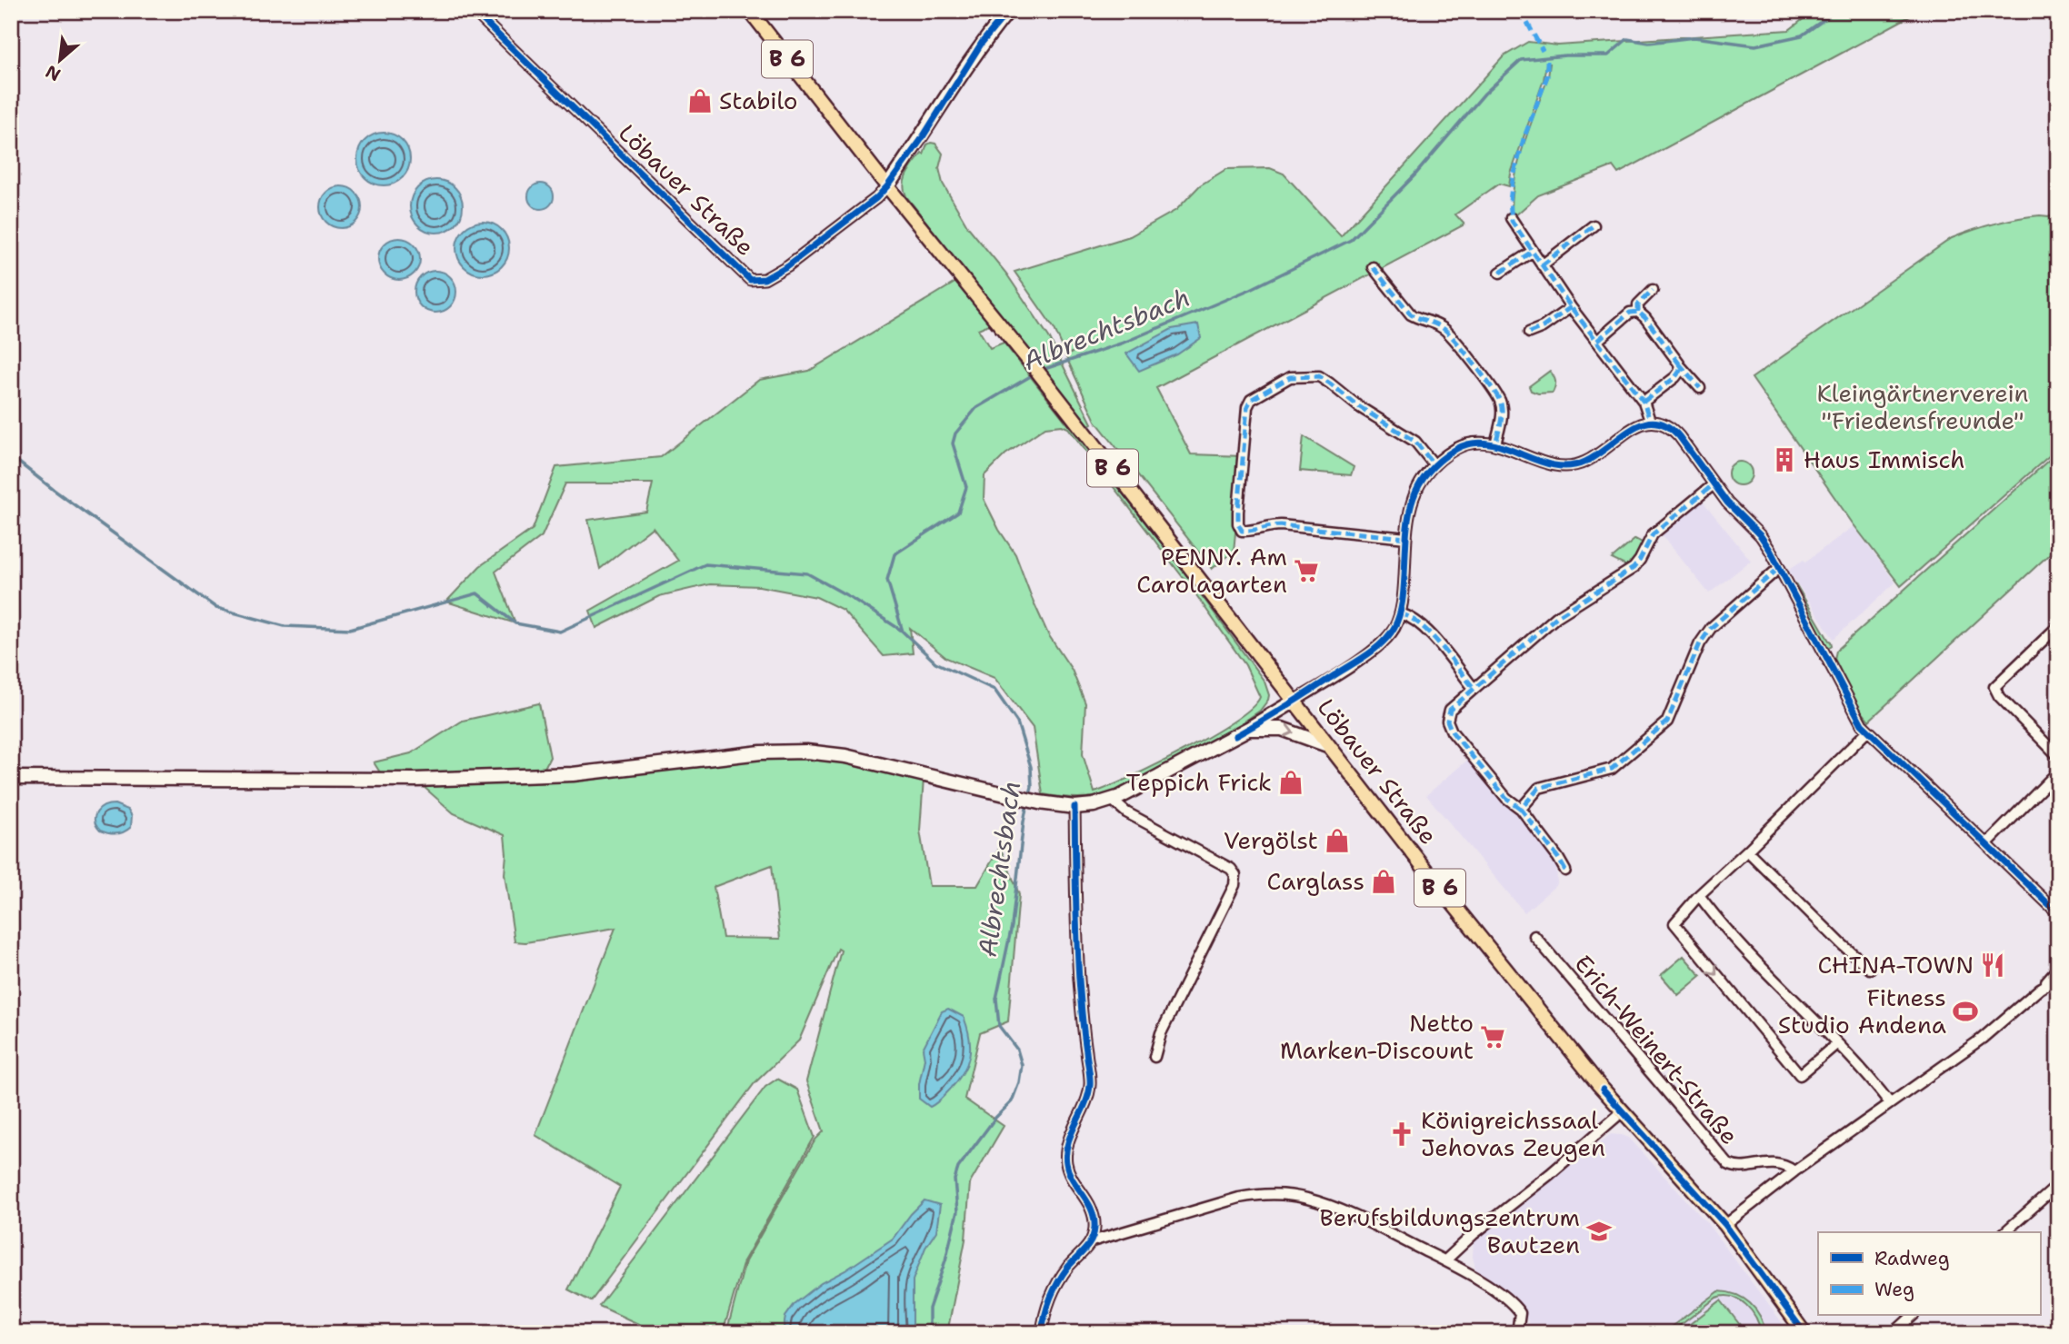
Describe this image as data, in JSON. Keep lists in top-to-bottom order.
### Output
{
  "streets": {
    "main road": ["B 6", "Löbauer Straße"],
    "street": ["Erich-Weinert-Straße"]
  },
  "crossings": [
    ["B 6", "Löbauer Straße"]
  ],
  "water": ["Albrechtsbach"],
  "parks": ["Kleingärtnerverein \"Friedensfreunde\""],
  "places": {
    "shop": [
      "Stabilo",
      "Teppich Frick",
      "Vergölst",
      "Carglass"
    ],
    "building": ["Haus Immisch"],
    "supermarket": ["PENNY. Am Carolagarten", "Netto Marken-Discount"],
    "restaurant": ["CHINA-TOWN"],
    "sports": ["Fitness Studio Andena"],
    "church": ["Königreichssaal Jehovas Zeugen"],
    "school or university": ["Berufsbildungszentrum Bautzen"]
  },
  "legend": ["Radweg", "Weg"],
  "north": "bottom left"
}
